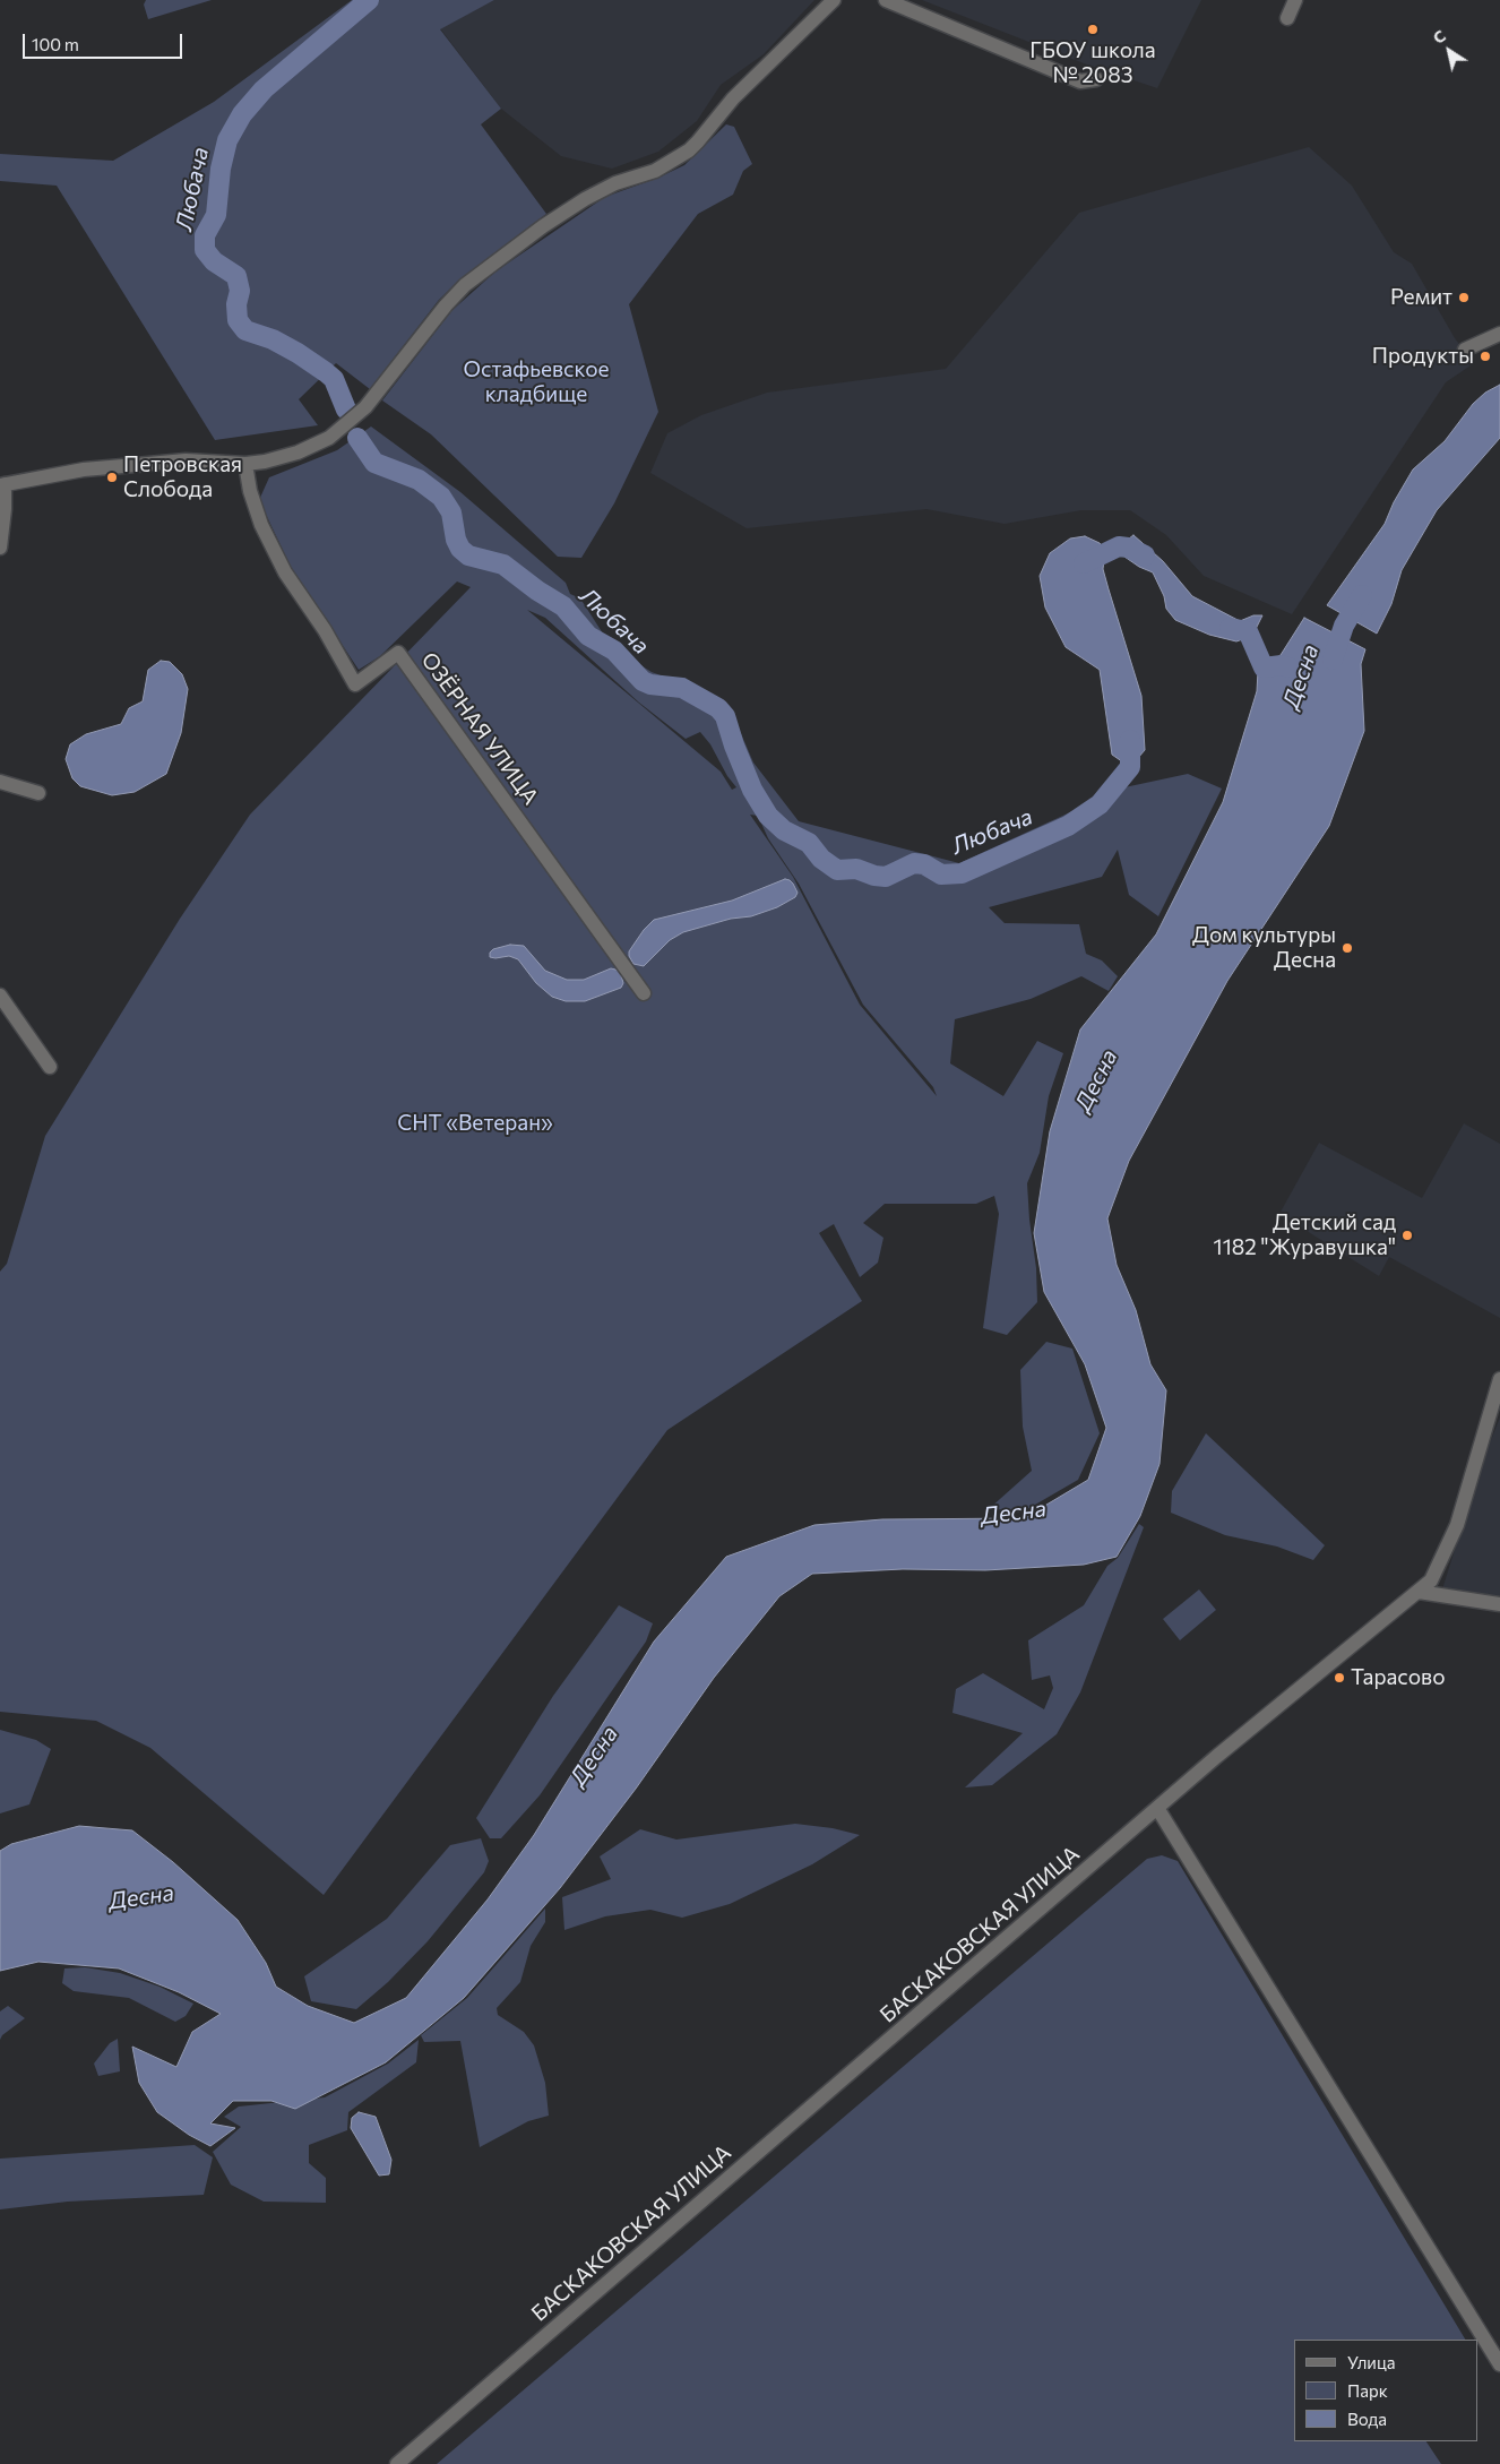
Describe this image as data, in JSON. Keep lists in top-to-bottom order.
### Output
{
  "streets": {
    "street": ["ОЗЁРНАЯ УЛИЦА", "БАСКАКОВСКАЯ УЛИЦА"]
  },
  "water": ["Любача", "Десна"],
  "parks": ["Остафьевское кладбище", "СНТ «Ветеран»"],
  "places": [
    "ГБОУ школа № 2083",
    "Ремит",
    "Продукты",
    "Петровская Слобода",
    "Дом культуры Десна",
    "Детский сад 1182 \"Журавушка\"",
    "Тарасово"
  ],
  "legend": ["Улица", "Парк", "Вода"],
  "scale_bar": "100 m",
  "north": "top left"
}
